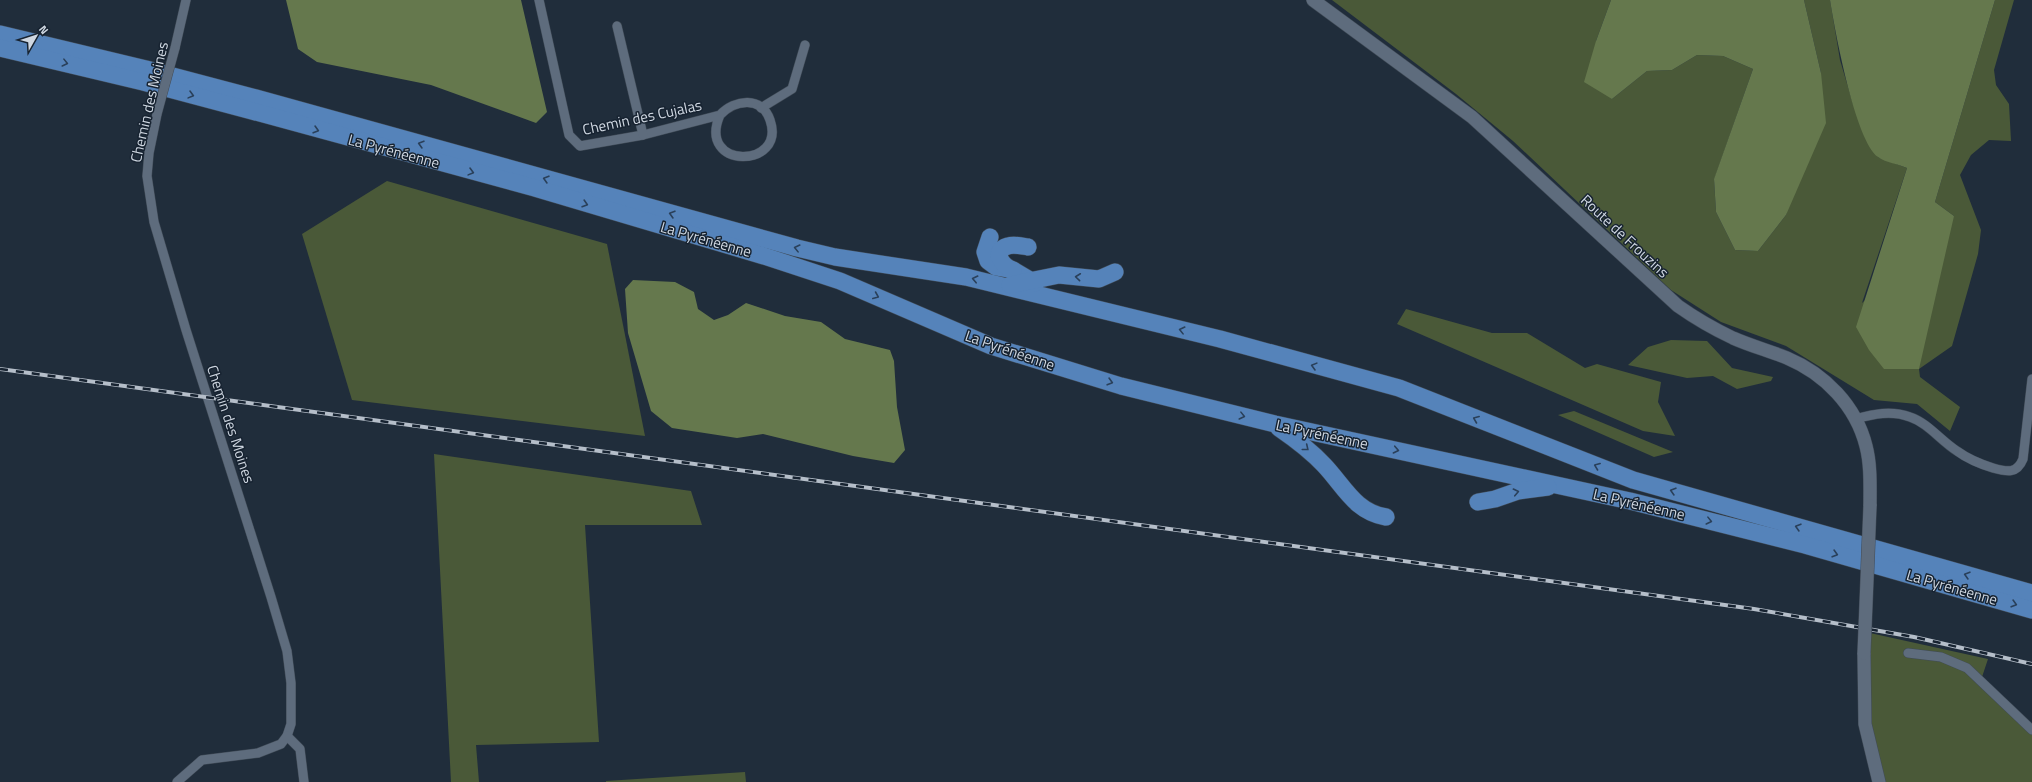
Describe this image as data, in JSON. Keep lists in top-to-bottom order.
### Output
{
  "streets": {
    "highway": ["La Pyrénéenne"],
    "main road": ["Route de Frouzins"],
    "street": ["Chemin des Moines", "Chemin des Cujalas"]
  },
  "north": "top right"
}
